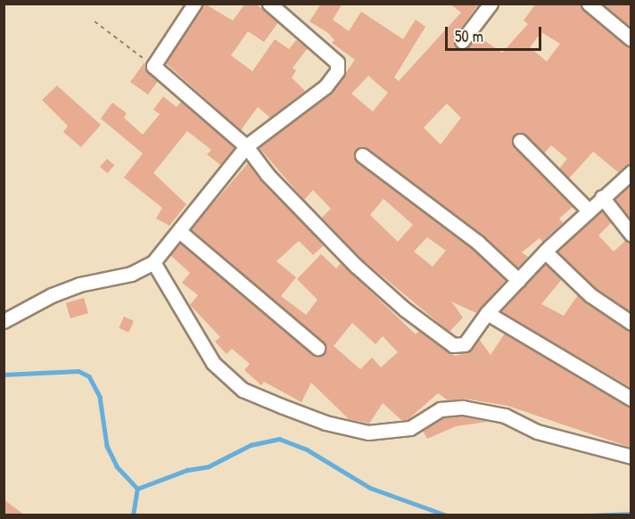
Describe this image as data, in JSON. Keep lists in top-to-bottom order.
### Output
{
  "scale_bar": "50 m"
}
